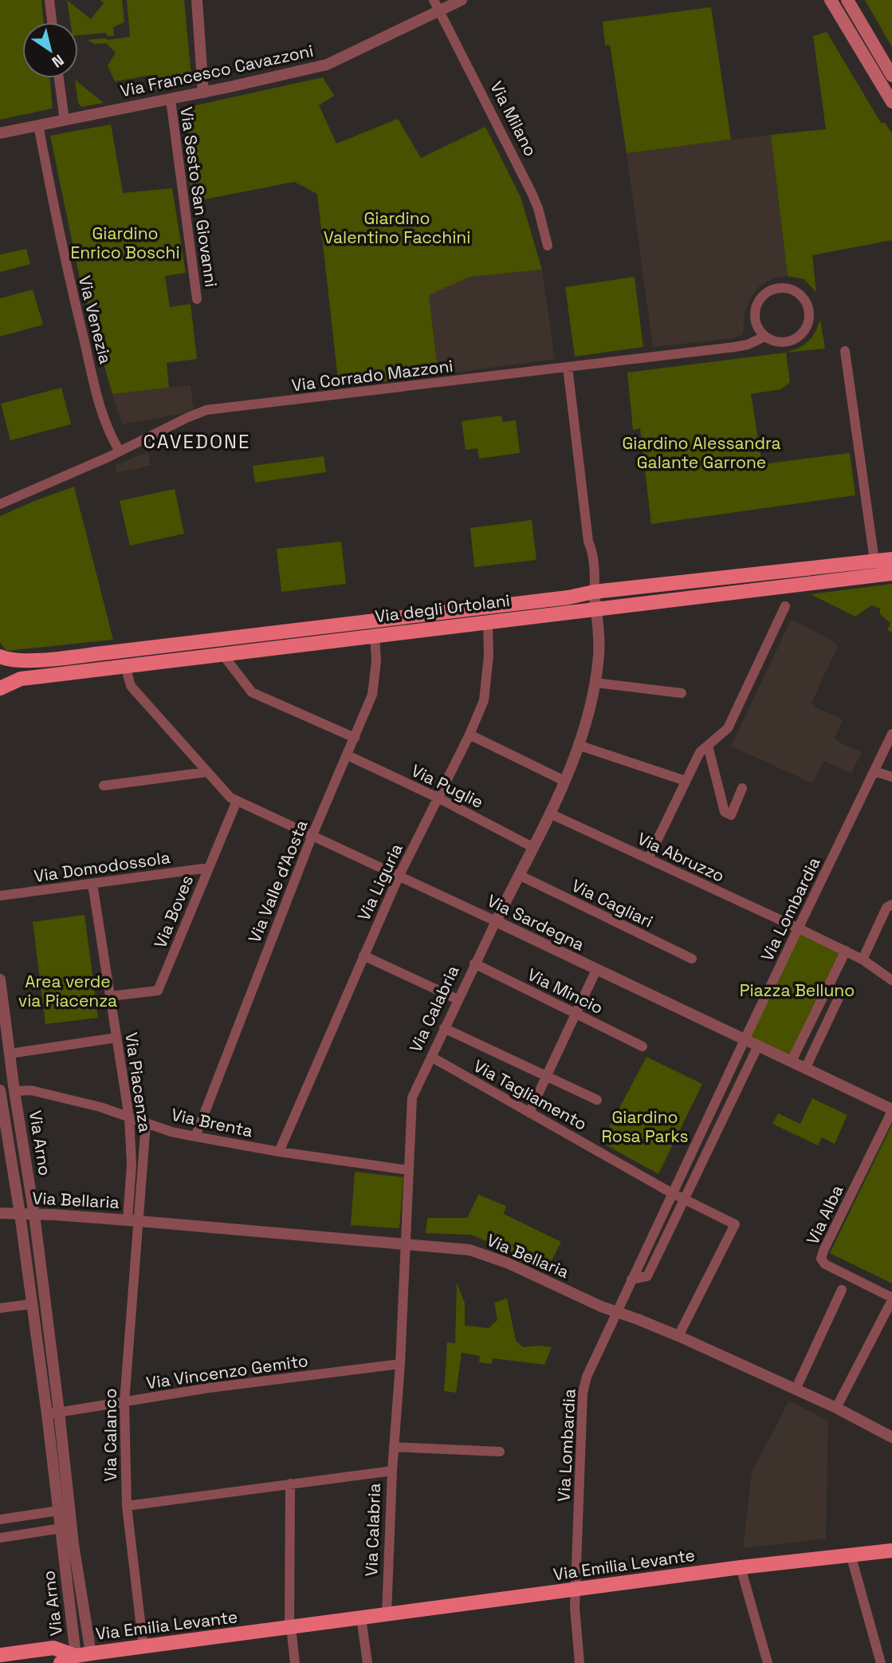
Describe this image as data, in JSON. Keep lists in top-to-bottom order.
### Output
{
  "streets": {
    "main road": ["Via degli Ortolani", "Via Emilia Levante"],
    "street": [
      "Via Francesco Cavazzoni",
      "Via Milano",
      "Via Sesto San Giovanni",
      "Via Venezia",
      "Via Corrado Mazzoni",
      "Via Puglie",
      "Via Abruzzo",
      "Via Domodossola",
      "Via Valle d'Aosta",
      "Via Liguria",
      "Via Cagliari",
      "Via Lombardia",
      "Via Boves",
      "Via Sardegna",
      "Via Mincio",
      "Via Calabria",
      "Via Piacenza",
      "Via Tagliamento",
      "Via Brenta",
      "Via Arno",
      "Via Bellaria",
      "Via Alba",
      "Via Vincenzo Gemito",
      "Via Calanco"
    ]
  },
  "crossings": [
    ["Via Francesco Cavazzoni", "Via Milano"],
    ["Via Francesco Cavazzoni", "Via Sesto San Giovanni"],
    ["Via Francesco Cavazzoni", "Via Venezia"],
    ["Via Venezia", "Via Corrado Mazzoni"],
    ["Via degli Ortolani", "Via Valle d'Aosta"],
    ["Via degli Ortolani", "Via Liguria"],
    ["Via degli Ortolani", "Via Sardegna"],
    ["Via degli Ortolani", "Via Calabria"],
    ["Via Puglie", "Via Valle d'Aosta"],
    ["Via Puglie", "Via Liguria"],
    ["Via Puglie", "Via Calabria"],
    ["Via Abruzzo", "Via Lombardia"],
    ["Via Abruzzo", "Via Calabria"],
    ["Via Domodossola", "Via Boves"],
    ["Via Domodossola", "Via Piacenza"],
    ["Via Valle d'Aosta", "Via Sardegna"],
    ["Via Valle d'Aosta", "Via Brenta"],
    ["Via Liguria", "Via Sardegna"],
    ["Via Liguria", "Via Brenta"],
    ["Via Cagliari", "Via Calabria"],
    ["Via Lombardia", "Via Sardegna"],
    ["Via Lombardia", "Via Tagliamento"],
    ["Via Lombardia", "Via Bellaria"],
    ["Via Lombardia", "Via Emilia Levante"],
    ["Via Boves", "Via Sardegna"],
    ["Via Boves", "Via Piacenza"],
    ["Via Sardegna", "Via Calabria"],
    ["Via Sardegna", "Via Alba"],
    ["Via Mincio", "Via Calabria"],
    ["Via Calabria", "Via Tagliamento"],
    ["Via Calabria", "Via Brenta"],
    ["Via Calabria", "Via Bellaria"],
    ["Via Calabria", "Via Vincenzo Gemito"],
    ["Via Calabria", "Via Emilia Levante"],
    ["Via Piacenza", "Via Brenta"],
    ["Via Piacenza", "Via Bellaria"],
    ["Via Piacenza", "Via Calanco"],
    ["Via Brenta", "Via Arno"],
    ["Via Arno", "Via Bellaria"],
    ["Via Arno", "Via Vincenzo Gemito"],
    ["Via Arno", "Via Emilia Levante"],
    ["Via Bellaria", "Via Calanco"],
    ["Via Vincenzo Gemito", "Via Calanco"],
    ["Via Calanco", "Via Emilia Levante"]
  ],
  "districts": ["CAVEDONE"],
  "parks": [
    "Giardino Valentino Facchini",
    "Giardino Enrico Boschi",
    "Giardino Alessandra Galante Garrone",
    "Area verde via Piacenza",
    "Piazza Belluno",
    "Giardino Rosa Parks"
  ],
  "north": "bottom right"
}
